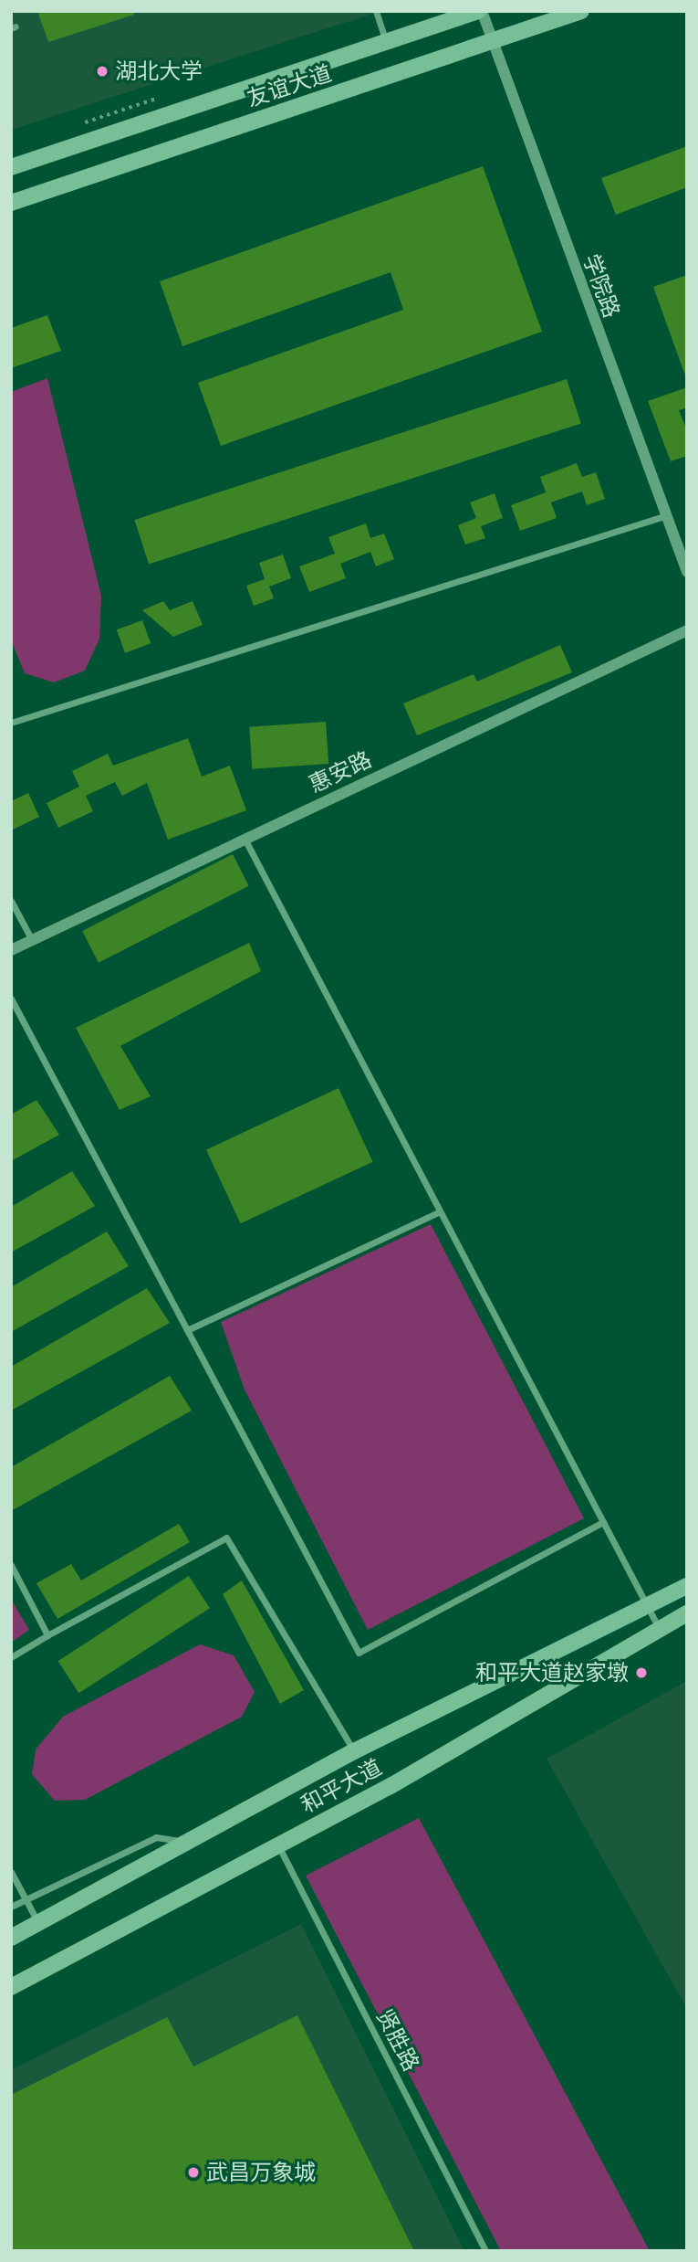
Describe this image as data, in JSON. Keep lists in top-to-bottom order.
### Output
{
  "streets": {
    "main road": ["友谊大道", "和平大道"],
    "street": ["学院路", "惠安路", "贤胜路"]
  },
  "crossings": [
    ["友谊大道", "学院路"],
    ["和平大道", "贤胜路"]
  ],
  "places": ["湖北大学", "和平大道赵家墩", "武昌万象城"]
}
